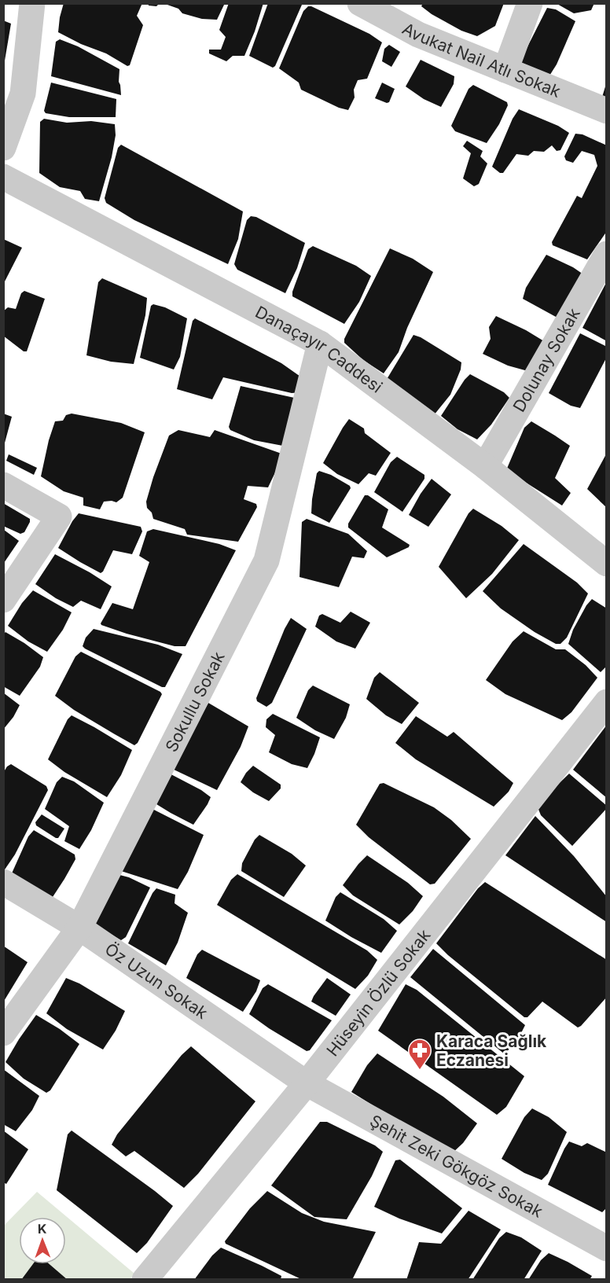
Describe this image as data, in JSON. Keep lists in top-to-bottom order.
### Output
{
  "streets": {
    "street": [
      "Avukat Nail Atlı Sokak",
      "Danaçayır Caddesi",
      "Dolunay Sokak",
      "Sokullu Sokak",
      "Öz Uzun Sokak",
      "Hüseyin Özlü Sokak",
      "Şehit Zeki Gökgöz Sokak"
    ]
  },
  "crossings": [
    ["Danaçayır Caddesi", "Dolunay Sokak"],
    ["Danaçayır Caddesi", "Sokullu Sokak"],
    ["Sokullu Sokak", "Öz Uzun Sokak"],
    ["Öz Uzun Sokak", "Hüseyin Özlü Sokak"],
    ["Öz Uzun Sokak", "Şehit Zeki Gökgöz Sokak"],
    ["Hüseyin Özlü Sokak", "Şehit Zeki Gökgöz Sokak"]
  ],
  "places": {
    "pharmacy": ["Karaca Sağlık Eczanesi"]
  },
  "north": "top"
}
